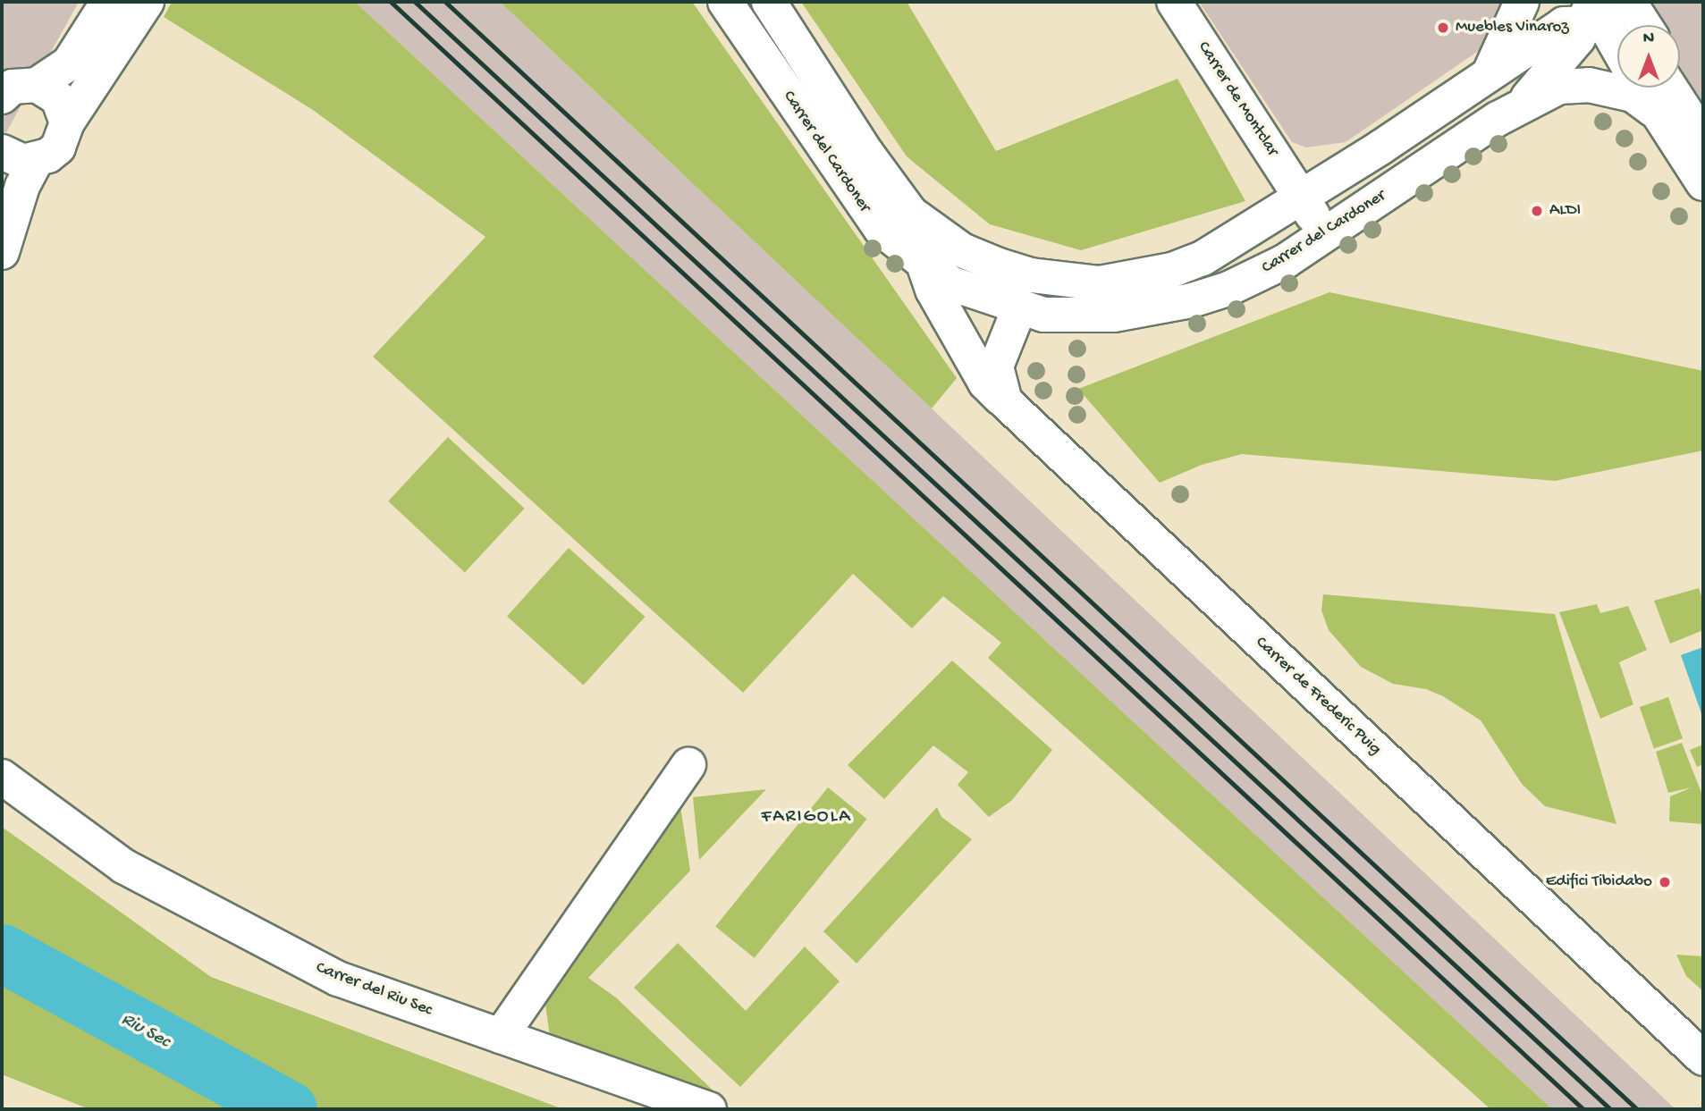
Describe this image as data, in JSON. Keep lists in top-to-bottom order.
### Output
{
  "streets": {
    "street": [
      "Carrer de Montclar",
      "Carrer del Cardoner",
      "Carrer de Frederic Puig",
      "Carrer del Riu Sec"
    ]
  },
  "crossings": [
    ["Carrer de Montclar", "Carrer del Cardoner"],
    ["Carrer del Cardoner", "Carrer de Frederic Puig"]
  ],
  "districts": ["FARIGOLA"],
  "water": ["Riu Sec"],
  "places": ["Muebles Vinaroz", "ALDI", "Edifici Tibidabo"],
  "north": "top"
}
